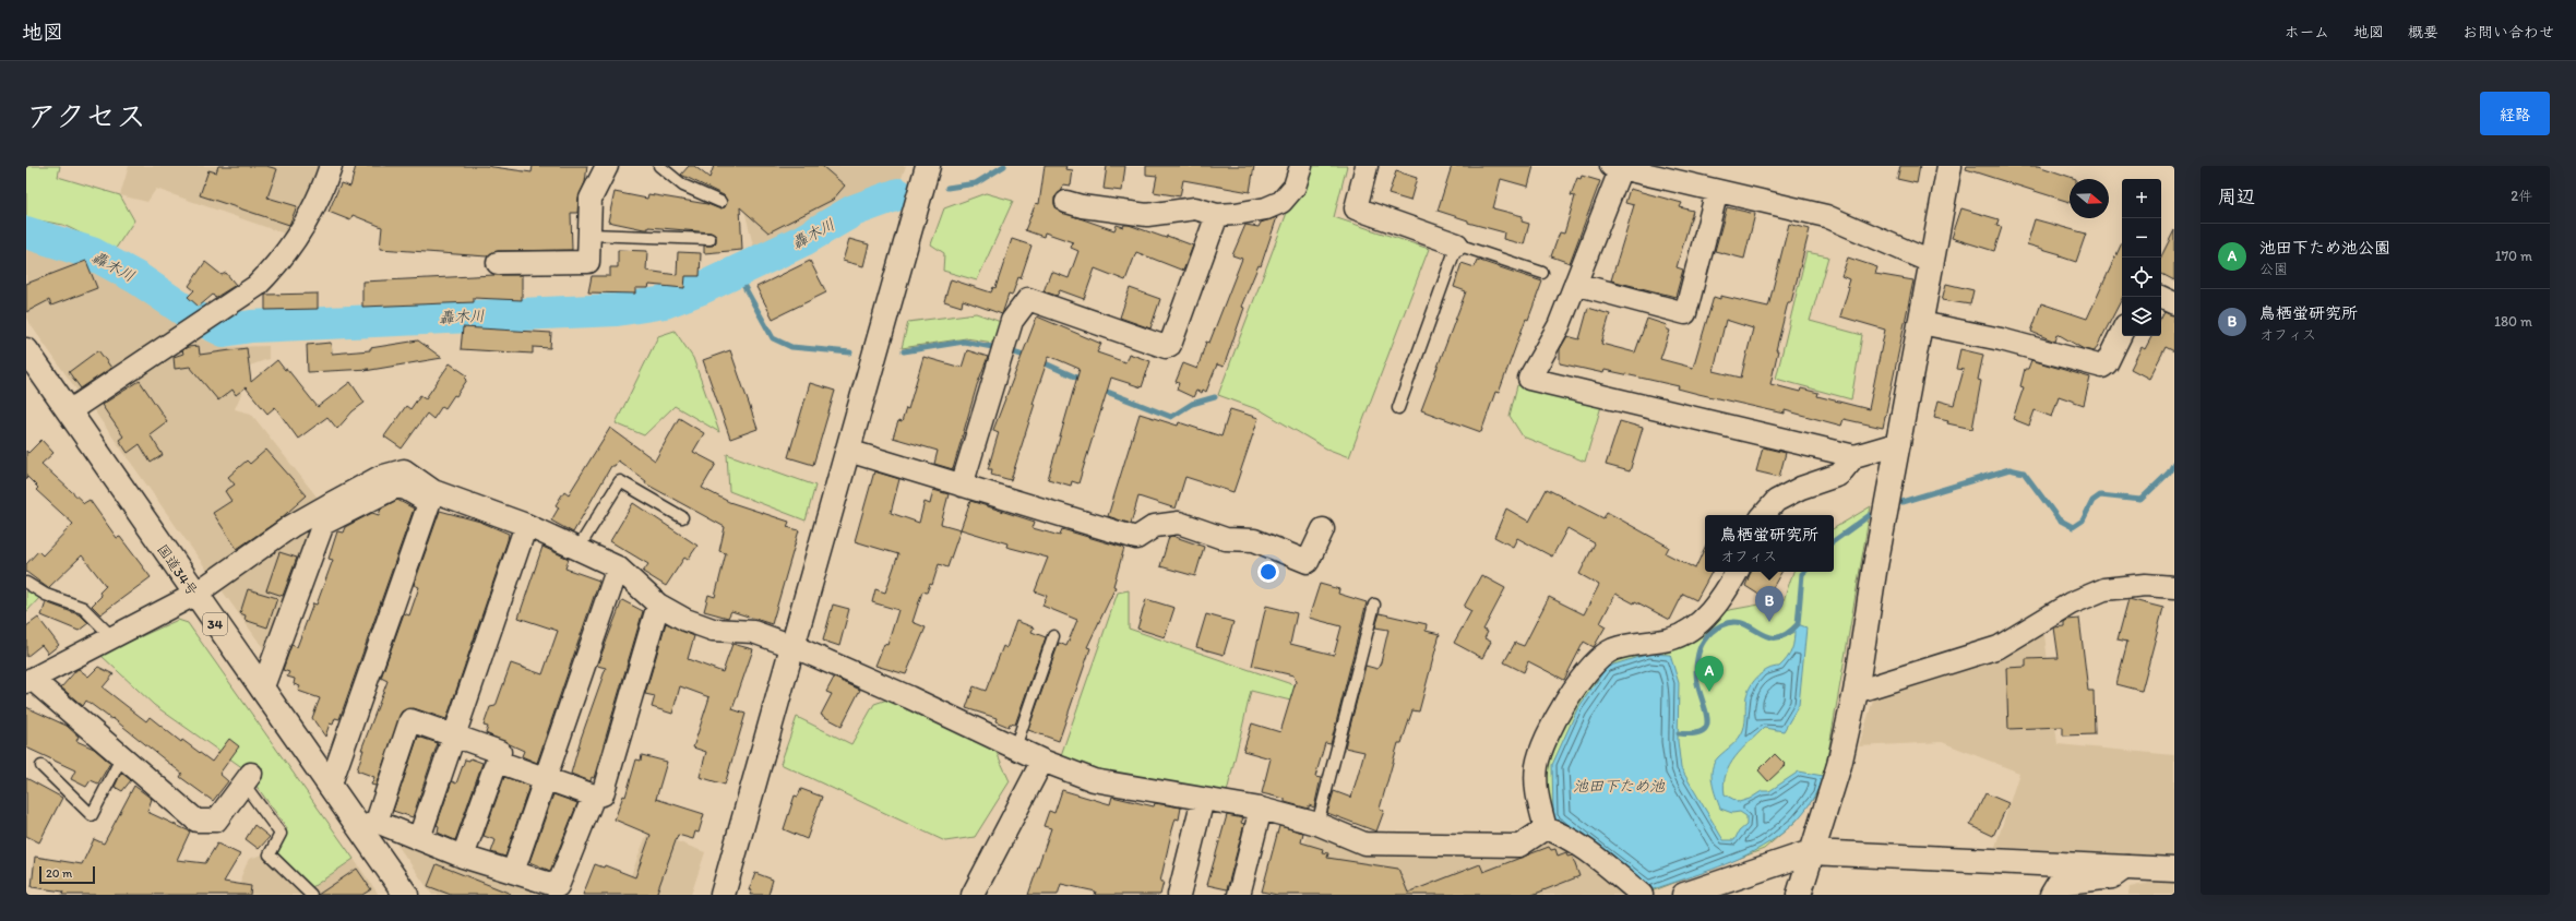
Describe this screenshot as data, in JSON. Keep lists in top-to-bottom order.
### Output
{
  "streets": {
    "main road": ["国道34号", "34"]
  },
  "water": ["轟木川", "池田下ため池"],
  "scale_bar": "20 m",
  "north": "right",
  "page": {
    "header": "地図",
    "nav": [
      "ホーム",
      "地図",
      "概要",
      "お問い合わせ"
    ],
    "title": "アクセス",
    "buttons": "経路",
    "heading": ["周辺", "2件"],
    "map_buttons": ["+", "−"],
    "list": [
      {
        "mark": "A",
        "name": "池田下ため池公園",
        "note": "公園",
        "value": "170 m"
      },
      {
        "mark": "B",
        "name": "鳥栖蛍研究所",
        "note": "オフィス",
        "value": "180 m"
      }
    ],
    "popup": ["鳥栖蛍研究所", "オフィス"],
    "pins": ["B", "A"],
    "scale": "20 m"
  }
}
